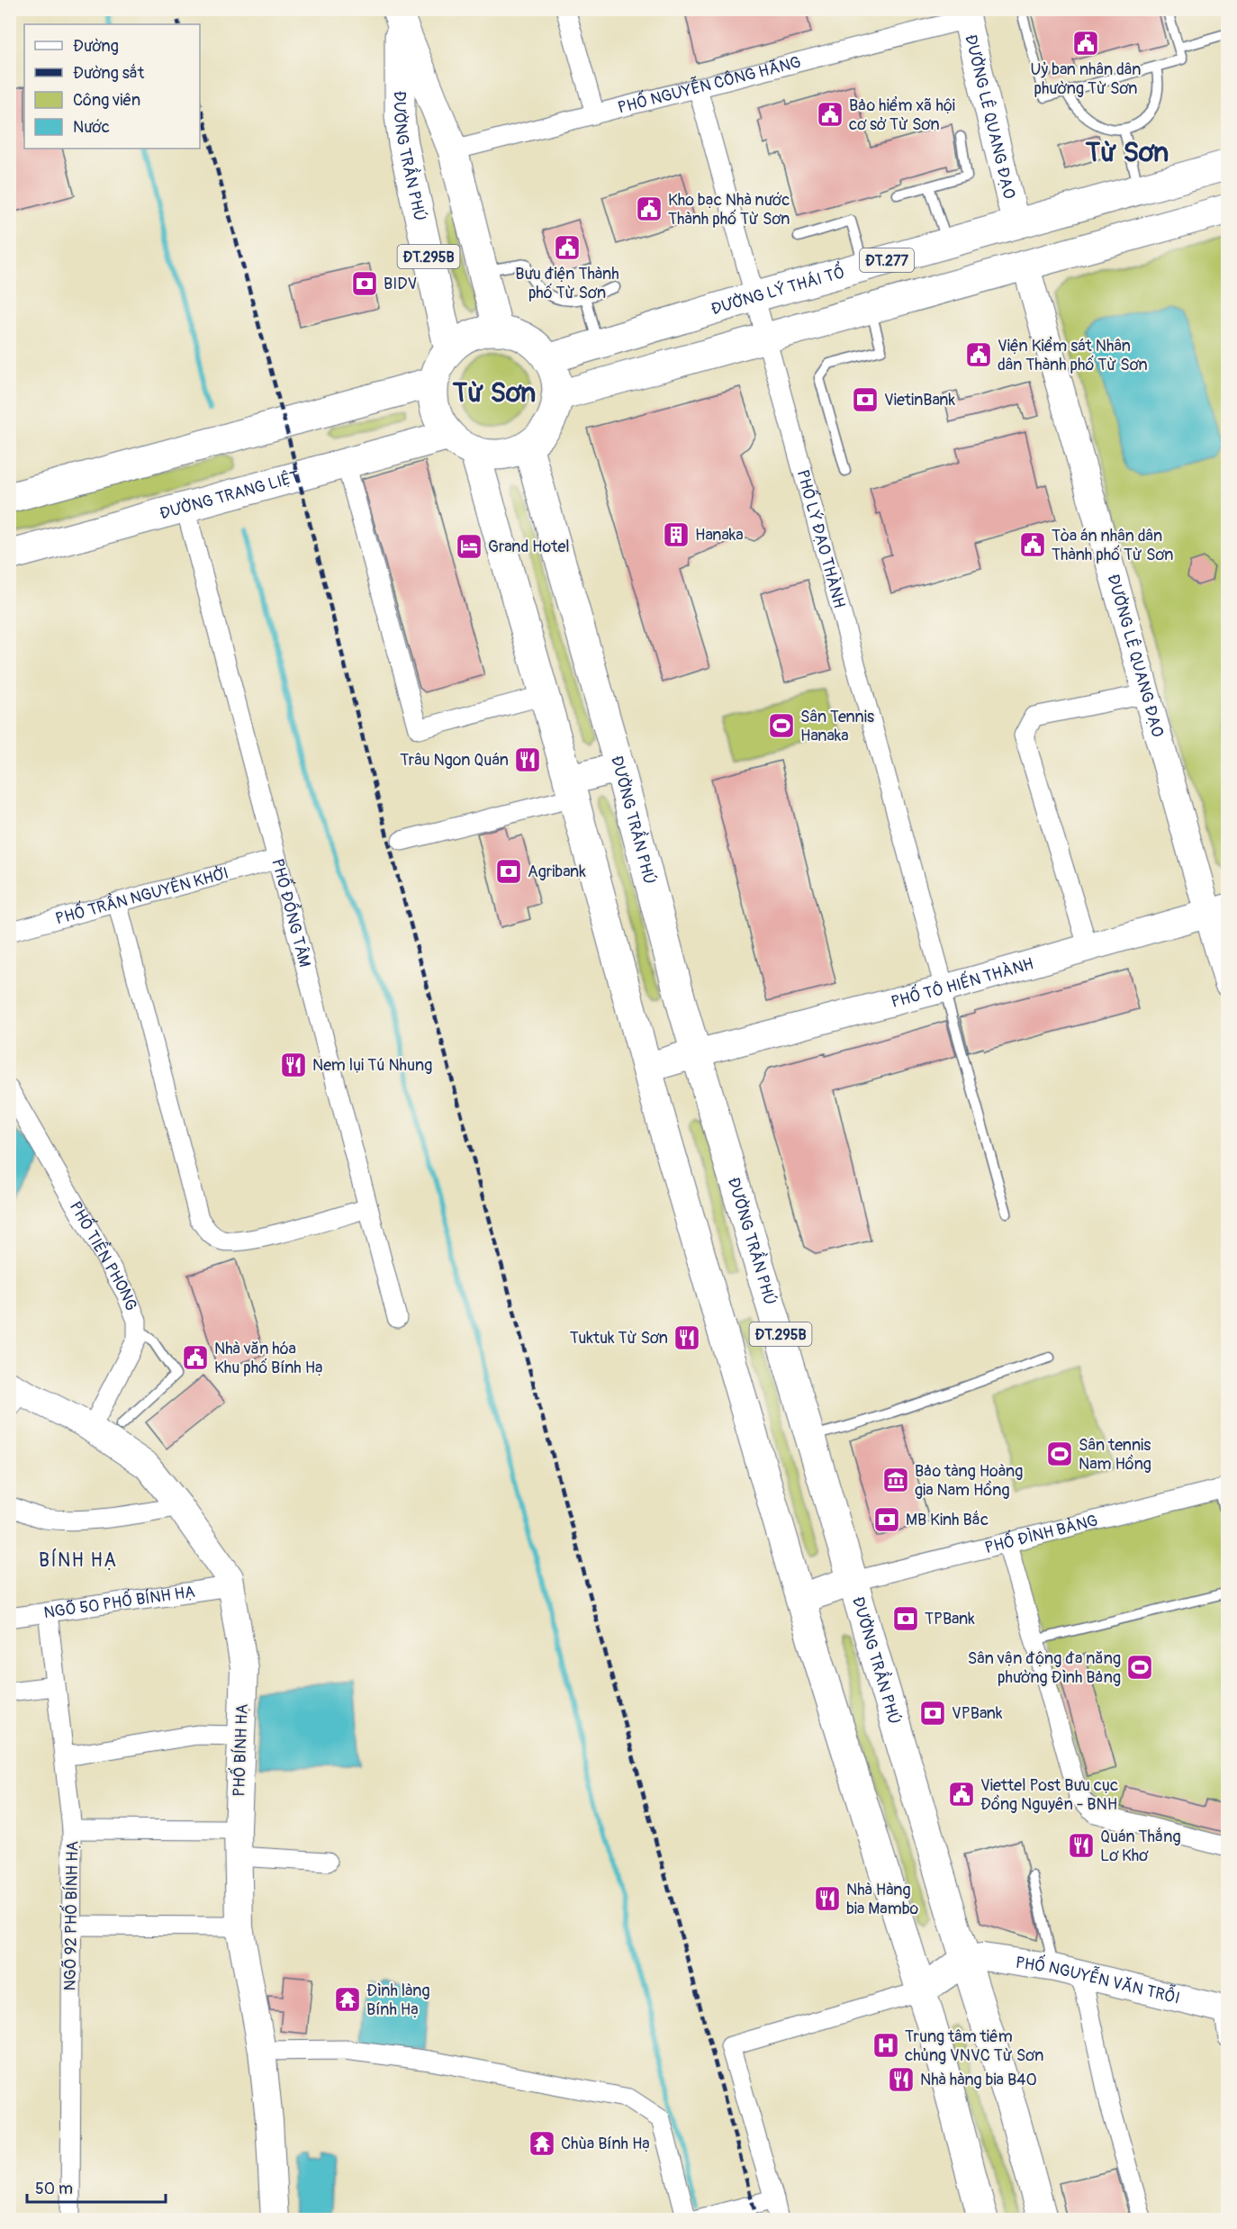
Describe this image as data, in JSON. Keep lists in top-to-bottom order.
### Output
{
  "streets": {
    "main road": [
      "ĐƯỜNG TRẦN PHÚ",
      "ĐT.295B",
      "ĐT.277",
      "ĐƯỜNG LÝ THÁI TỔ",
      "ĐƯỜNG TRANG LIỆT"
    ],
    "street": [
      "PHỐ NGUYỄN CÔNG HÃNG",
      "ĐƯỜNG LÊ QUANG ĐẠO",
      "PHỐ LÝ ĐẠO THÀNH",
      "PHỐ TRẦN NGUYÊN KHỞI",
      "PHỐ ĐỒNG TÂM",
      "PHỐ TÔ HIẾN THÀNH",
      "PHỐ TIỀN PHONG",
      "PHỐ ĐÌNH BẢNG",
      "NGÕ 50 PHỐ BÍNH HẠ",
      "PHỐ BÍNH HẠ",
      "NGÕ 92 PHỐ BÍNH HẠ",
      "PHỐ NGUYỄN VĂN TRỖI"
    ]
  },
  "crossings": [
    ["PHỐ NGUYỄN CÔNG HÃNG", "ĐƯỜNG LÊ QUANG ĐẠO"],
    ["PHỐ NGUYỄN CÔNG HÃNG", "ĐƯỜNG TRẦN PHÚ"],
    ["PHỐ NGUYỄN CÔNG HÃNG", "PHỐ LÝ ĐẠO THÀNH"],
    ["ĐƯỜNG LÊ QUANG ĐẠO", "ĐƯỜNG LÝ THÁI TỔ"],
    ["ĐƯỜNG LÊ QUANG ĐẠO", "PHỐ TÔ HIẾN THÀNH"],
    ["ĐƯỜNG TRẦN PHÚ", "ĐT.295B"],
    ["ĐƯỜNG TRẦN PHÚ", "ĐƯỜNG LÝ THÁI TỔ"],
    ["ĐƯỜNG TRẦN PHÚ", "ĐƯỜNG TRANG LIỆT"],
    ["ĐƯỜNG TRẦN PHÚ", "PHỐ TÔ HIẾN THÀNH"],
    ["ĐƯỜNG TRẦN PHÚ", "PHỐ ĐÌNH BẢNG"],
    ["ĐƯỜNG TRẦN PHÚ", "PHỐ NGUYỄN VĂN TRỖI"],
    ["ĐT.295B", "ĐƯỜNG LÝ THÁI TỔ"],
    ["ĐT.295B", "ĐƯỜNG TRANG LIỆT"],
    ["ĐƯỜNG LÝ THÁI TỔ", "ĐƯỜNG TRANG LIỆT"],
    ["ĐƯỜNG LÝ THÁI TỔ", "PHỐ LÝ ĐẠO THÀNH"],
    ["ĐƯỜNG TRANG LIỆT", "PHỐ ĐỒNG TÂM"],
    ["PHỐ LÝ ĐẠO THÀNH", "PHỐ TÔ HIẾN THÀNH"],
    ["PHỐ TRẦN NGUYÊN KHỞI", "PHỐ ĐỒNG TÂM"],
    ["PHỐ TIỀN PHONG", "PHỐ BÍNH HẠ"],
    ["NGÕ 50 PHỐ BÍNH HẠ", "PHỐ BÍNH HẠ"],
    ["NGÕ 50 PHỐ BÍNH HẠ", "NGÕ 92 PHỐ BÍNH HẠ"]
  ],
  "districts": ["Từ Sơn", "Từ Sơn", "BÍNH HẠ"],
  "places": {
    "public building": [
      "Uỷ ban nhân dân phường Từ Sơn",
      "Bảo hiểm xã hội cơ sở Từ Sơn",
      "Kho bạc Nhà nước Thành phố Từ Sơn",
      "Bưu điện Thành phố Từ Sơn",
      "Viện Kiểm sát Nhân dân Thành phố Từ Sơn",
      "Tòa án nhân dân Thành phố Từ Sơn",
      "Nhà văn hóa Khu phố Bính Hạ",
      "Viettel Post Bưu cục Đồng Nguyên - BNH"
    ],
    "bank": [
      "BIDV",
      "VietinBank",
      "Agribank",
      "MB Kinh Bắc",
      "TPBank",
      "VPBank"
    ],
    "building": ["Hanaka"],
    "hotel": ["Grand Hotel"],
    "sports": ["Sân Tennis Hanaka", "Sân tennis Nam Hồng", "Sân vận động đa năng phường Đình Bảng"],
    "restaurant": [
      "Trâu Ngon Quán",
      "Nem lụi Tú Nhung",
      "Tuktuk Từ Sơn",
      "Quán Thắng Lơ Khơ",
      "Nhà Hàng bia Mambo",
      "Nhà hàng bia B40"
    ],
    "museum": ["Bảo tàng Hoàng gia Nam Hồng"],
    "temple": ["Đình làng Bính Hạ", "Chùa Bính Hạ"],
    "hospital": ["Trung tâm tiêm chủng VNVC Từ Sơn"]
  },
  "legend": [
    "Đường",
    "Đường sắt",
    "Công viên",
    "Nước"
  ],
  "scale_bar": "50 m"
}
